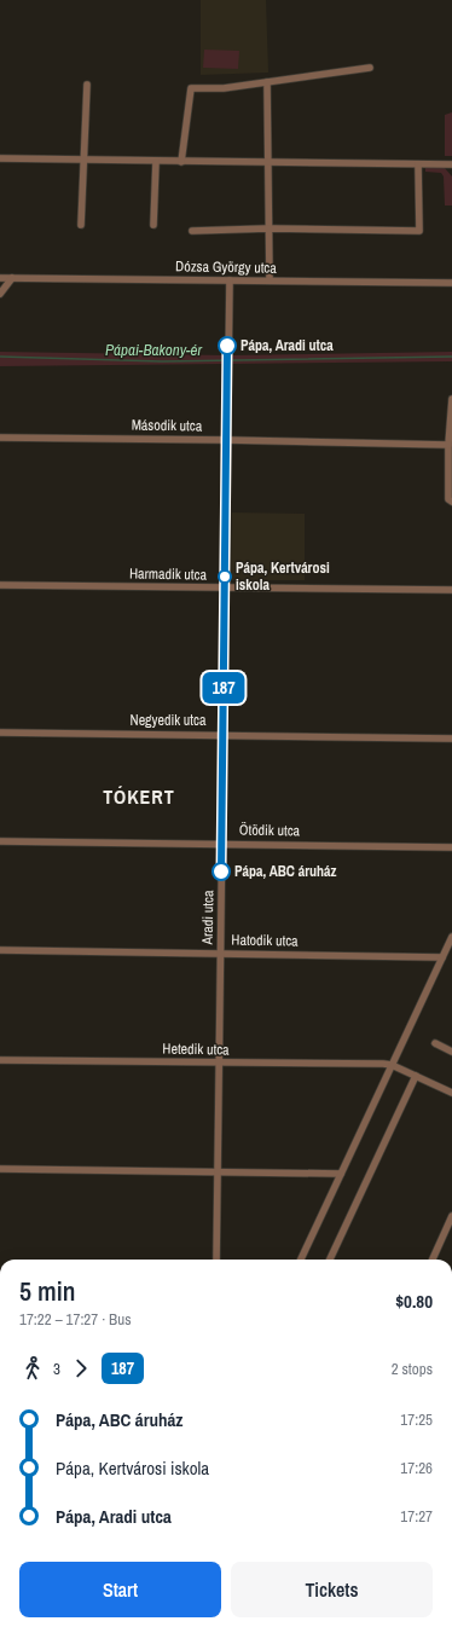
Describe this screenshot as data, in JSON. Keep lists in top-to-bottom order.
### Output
{
  "streets": {
    "street": [
      "Dózsa György utca",
      "Második utca",
      "Harmadik utca",
      "Negyedik utca",
      "Ötödik utca",
      "Aradi utca",
      "Hatodik utca",
      "Hetedik utca"
    ]
  },
  "crossings": [
    ["Dózsa György utca", "Aradi utca"],
    ["Második utca", "Aradi utca"],
    ["Harmadik utca", "Aradi utca"],
    ["Negyedik utca", "Aradi utca"],
    ["Ötödik utca", "Aradi utca"],
    ["Aradi utca", "Hatodik utca"],
    ["Aradi utca", "Hetedik utca"]
  ],
  "districts": ["TÓKERT"],
  "water": ["Pápai-Bakony-ér"],
  "places": ["Pápa, Aradi utca", "Pápa, Kertvárosi iskola", "Pápa, ABC áruház"],
  "lines": ["bus line 187"],
  "page": {
    "on_map": "187",
    "heading": ["5 min", "17:22 – 17:27 · Bus", "$0.80"],
    "legs": ["3", "187", "2 stops"],
    "list": [
      {
        "name": "Pápa, ABC áruház",
        "value": "17:25"
      },
      {
        "name": "Pápa, Kertvárosi iskola",
        "value": "17:26"
      },
      {
        "name": "Pápa, Aradi utca",
        "value": "17:27"
      }
    ],
    "buttons": ["Start", "Tickets"]
  }
}
